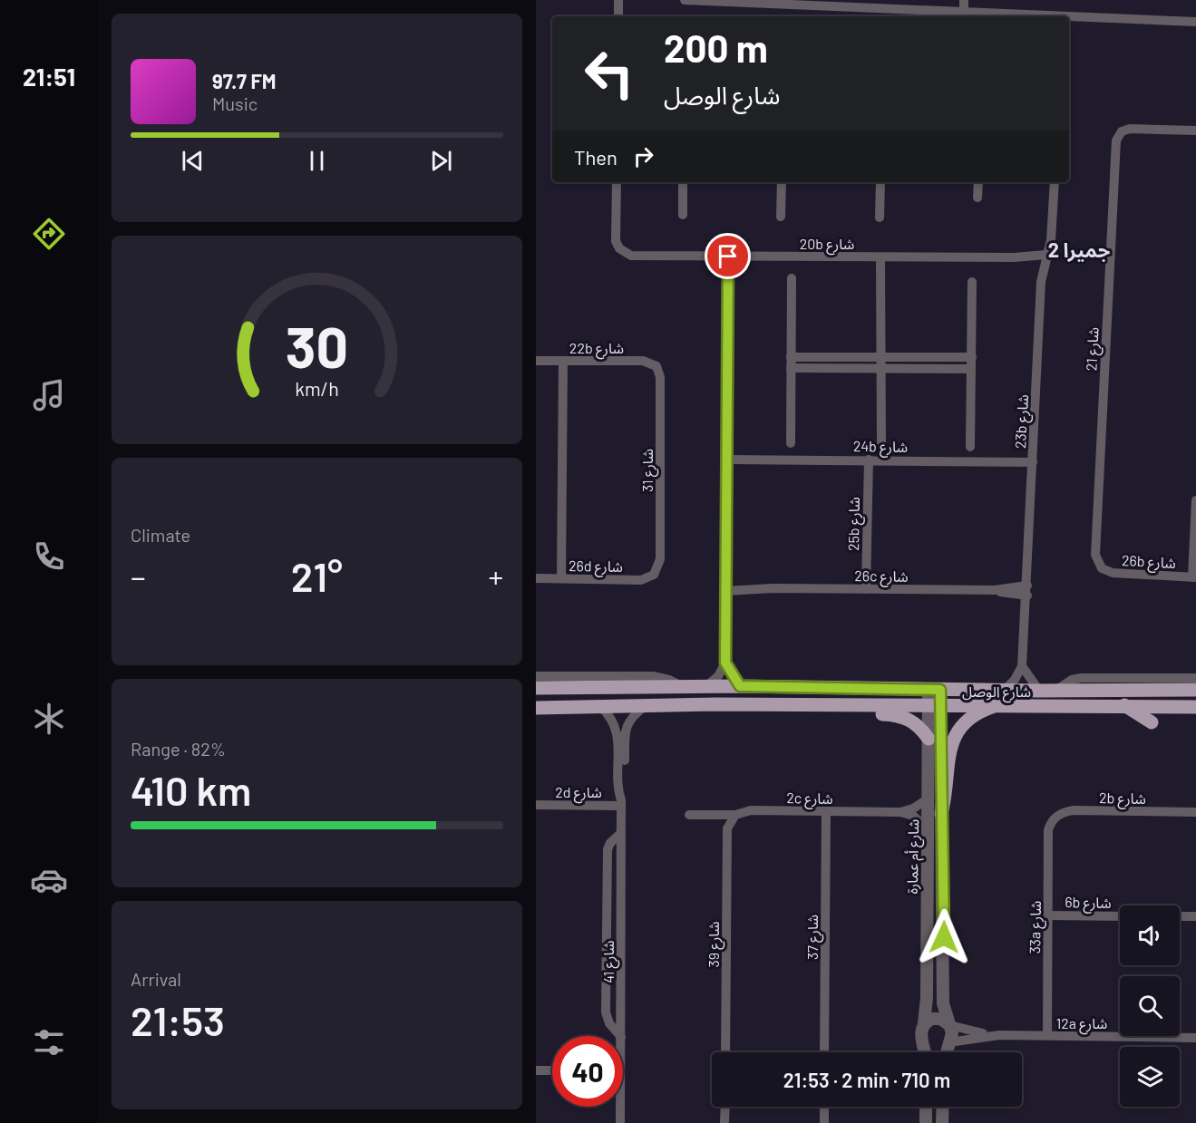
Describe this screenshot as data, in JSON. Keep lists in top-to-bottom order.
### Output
{
  "streets": {
    "main road": ["شارع الوصل"],
    "street": [
      "20b شارع",
      "22b شارع",
      "شارع 21",
      "23b شارع",
      "24b شارع",
      "شارع 31",
      "25b شارع",
      "26b شارع",
      "26d شارع",
      "26c شارع",
      "2d شارع",
      "2c شارع",
      "2b شارع",
      "شارع أم عمارة",
      "6b شارع",
      "33a شارع",
      "شارع 37",
      "شارع 39",
      "شارع 41",
      "12a شارع"
    ]
  },
  "crossings": [
    ["20b شارع", "23b شارع"],
    ["22b شارع", "شارع 31"],
    ["شارع 21", "26b شارع"],
    ["23b شارع", "24b شارع"],
    ["23b شارع", "26c شارع"],
    ["24b شارع", "25b شارع"],
    ["شارع 31", "26d شارع"],
    ["25b شارع", "26c شارع"],
    ["شارع الوصل", "شارع أم عمارة"],
    ["شارع الوصل", "شارع 41"],
    ["2d شارع", "شارع 41"],
    ["2c شارع", "شارع أم عمارة"],
    ["2c شارع", "شارع 37"],
    ["2c شارع", "شارع 39"],
    ["2b شارع", "33a شارع"],
    ["شارع أم عمارة", "12a شارع"],
    ["6b شارع", "33a شارع"],
    ["33a شارع", "12a شارع"]
  ],
  "districts": ["جميرا 2"],
  "page": {
    "tabs": "21:51",
    "turn": ["200 m", "شارع الوصل"],
    "song": ["97.7 FM", "Music"],
    "then": "Then",
    "tile": [
      "Climate",
      ["Range · 82%", "410 km"],
      ["Arrival", "21:53"]
    ],
    "heat": ["−", "21°", "+"],
    "limit": "40",
    "trip": "21:53 · 2 min · 710 m",
    "gauge": ["30", "km/h"]
  }
}
